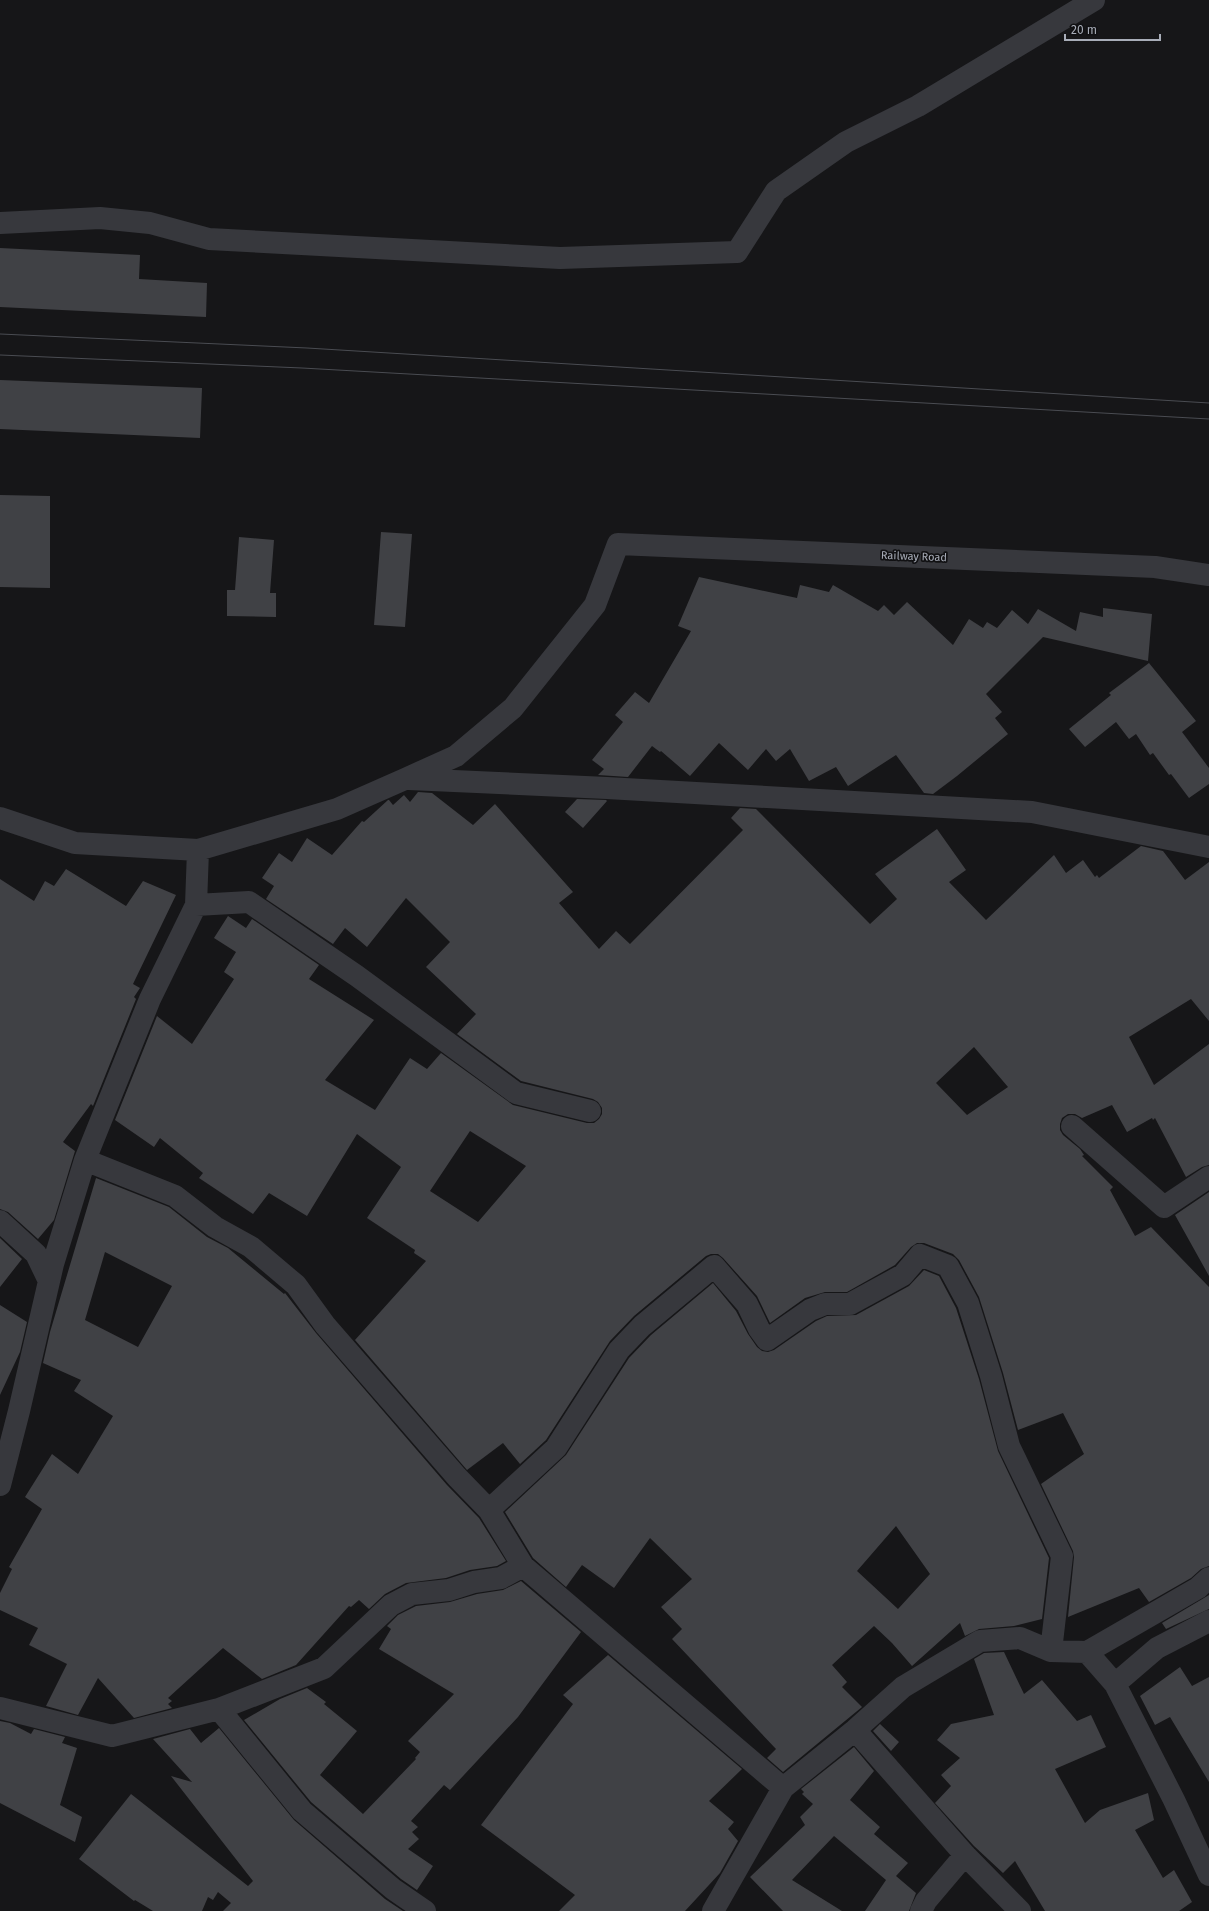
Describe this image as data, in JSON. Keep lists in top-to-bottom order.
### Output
{
  "streets": {
    "street": ["Railway Road"]
  },
  "scale_bar": "20 m"
}
